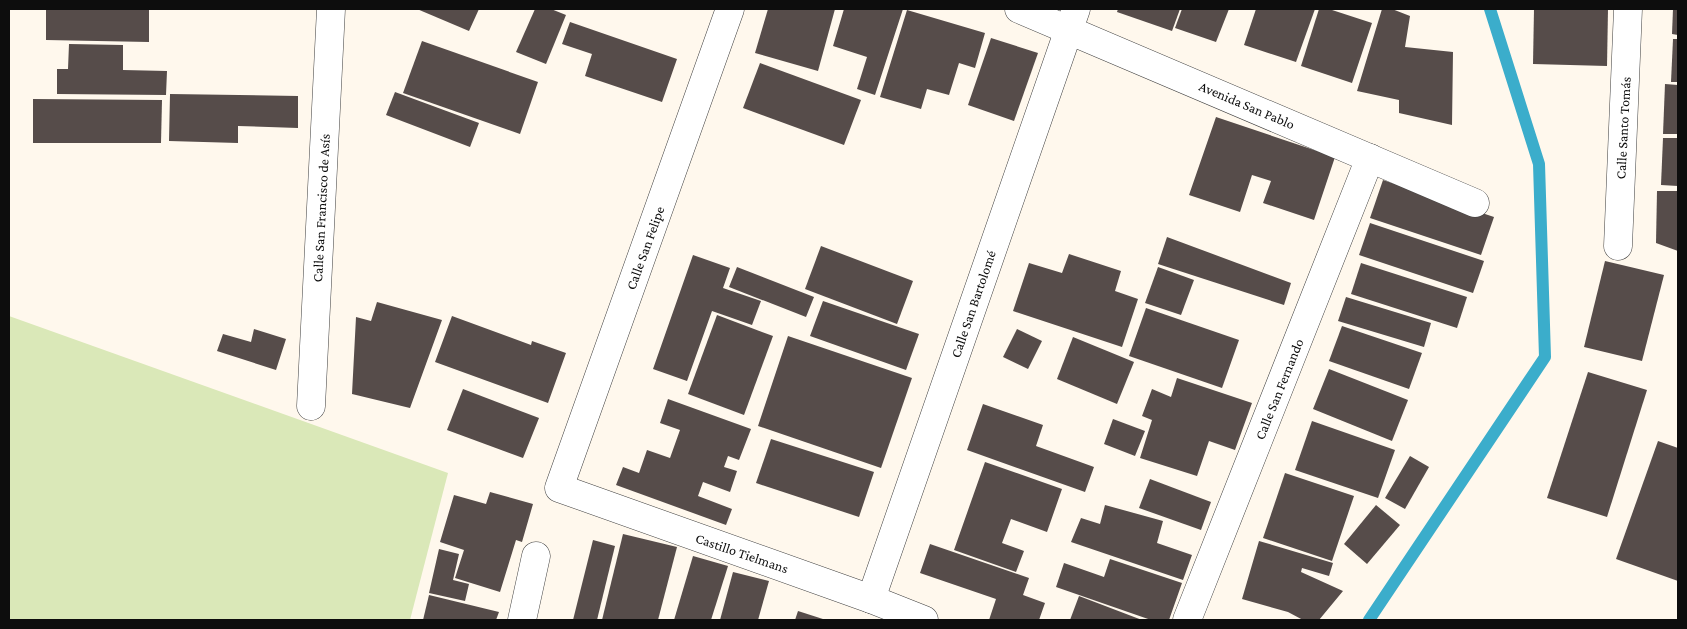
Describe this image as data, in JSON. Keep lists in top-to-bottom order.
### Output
{
  "streets": {
    "street": [
      "Avenida San Pablo",
      "Calle Santo Tomás",
      "Calle San Francisco de Asís",
      "Calle San Felipe",
      "Calle San Bartolomé",
      "Calle San Fernando",
      "Castillo Tielmans"
    ]
  },
  "crossings": [
    ["Avenida San Pablo", "Calle San Bartolomé"],
    ["Avenida San Pablo", "Calle San Fernando"],
    ["Calle San Felipe", "Castillo Tielmans"],
    ["Calle San Bartolomé", "Castillo Tielmans"]
  ]
}
